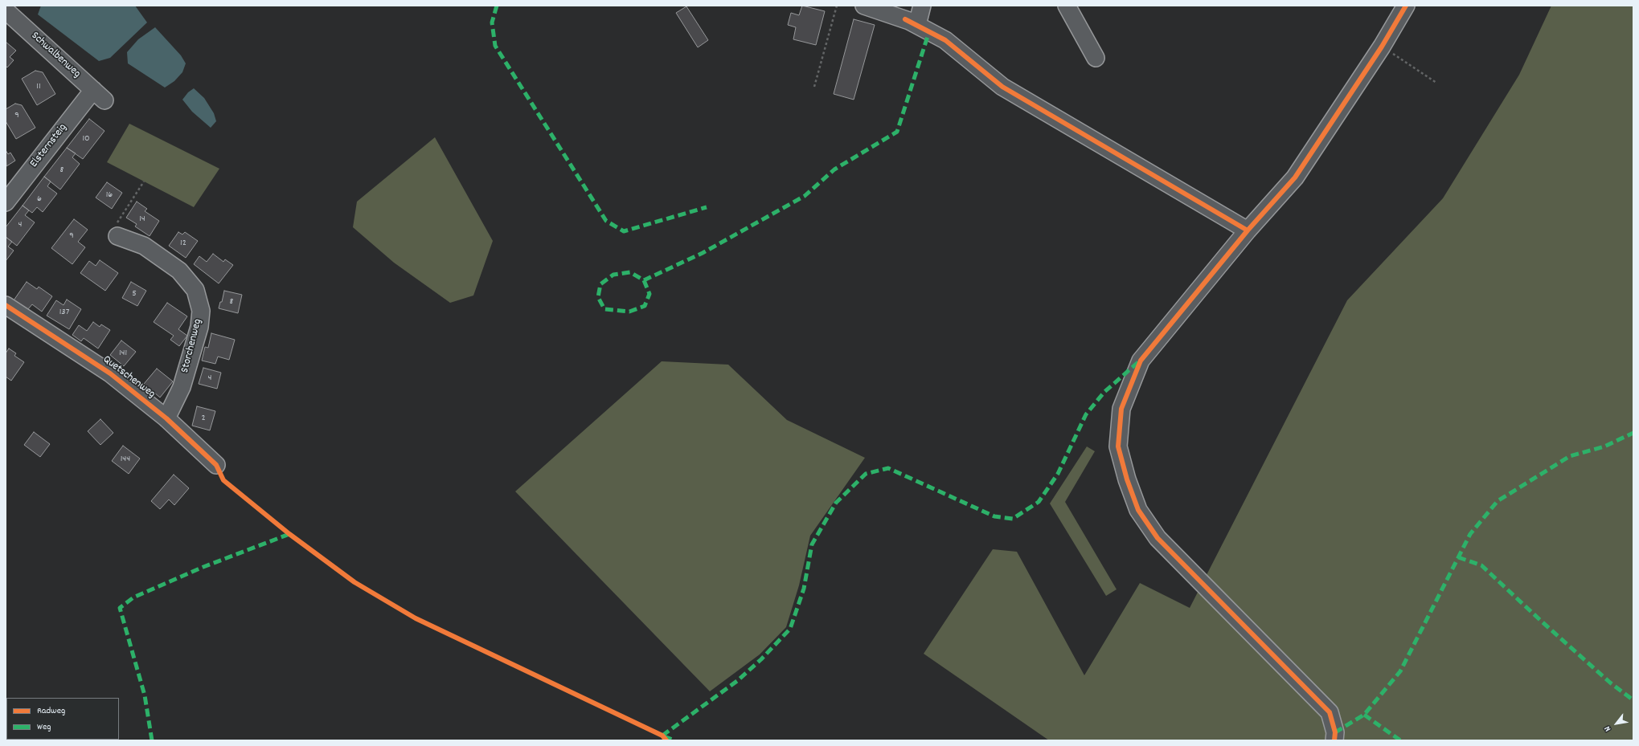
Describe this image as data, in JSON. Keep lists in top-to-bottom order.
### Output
{
  "streets": {
    "street": [
      "Schwalbenweg",
      "Elsternsteig",
      "Storchenweg",
      "Quetschenweg"
    ]
  },
  "crossings": [
    ["Schwalbenweg", "Elsternsteig"],
    ["Storchenweg", "Quetschenweg"]
  ],
  "house_numbers": [
    "11",
    "9",
    "10",
    "8",
    "16",
    "6",
    "14",
    "4",
    "9",
    "12",
    "5",
    "8",
    "137",
    "141",
    "4",
    "2",
    "144"
  ],
  "legend": ["Radweg", "Weg"],
  "north": "bottom left"
}
